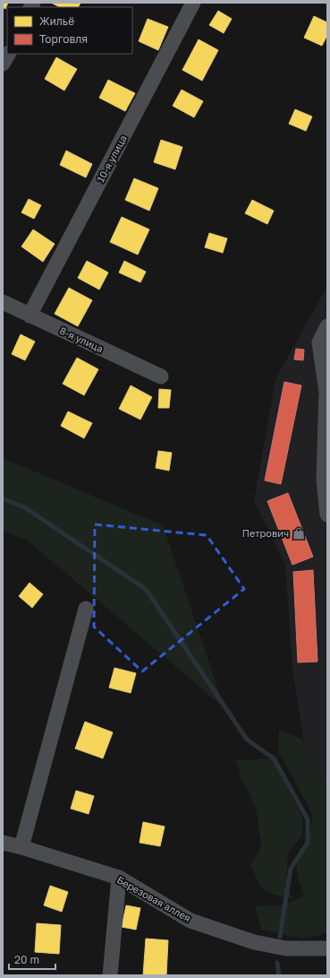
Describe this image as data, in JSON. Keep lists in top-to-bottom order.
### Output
{
  "streets": {
    "street": ["10-я улица", "8-я улица", "Березовая аллея"]
  },
  "crossings": [
    ["10-я улица", "8-я улица"]
  ],
  "places": {
    "shop": ["Петрович"]
  },
  "legend": ["Жильё", "Торговля"],
  "scale_bar": "20 m"
}
